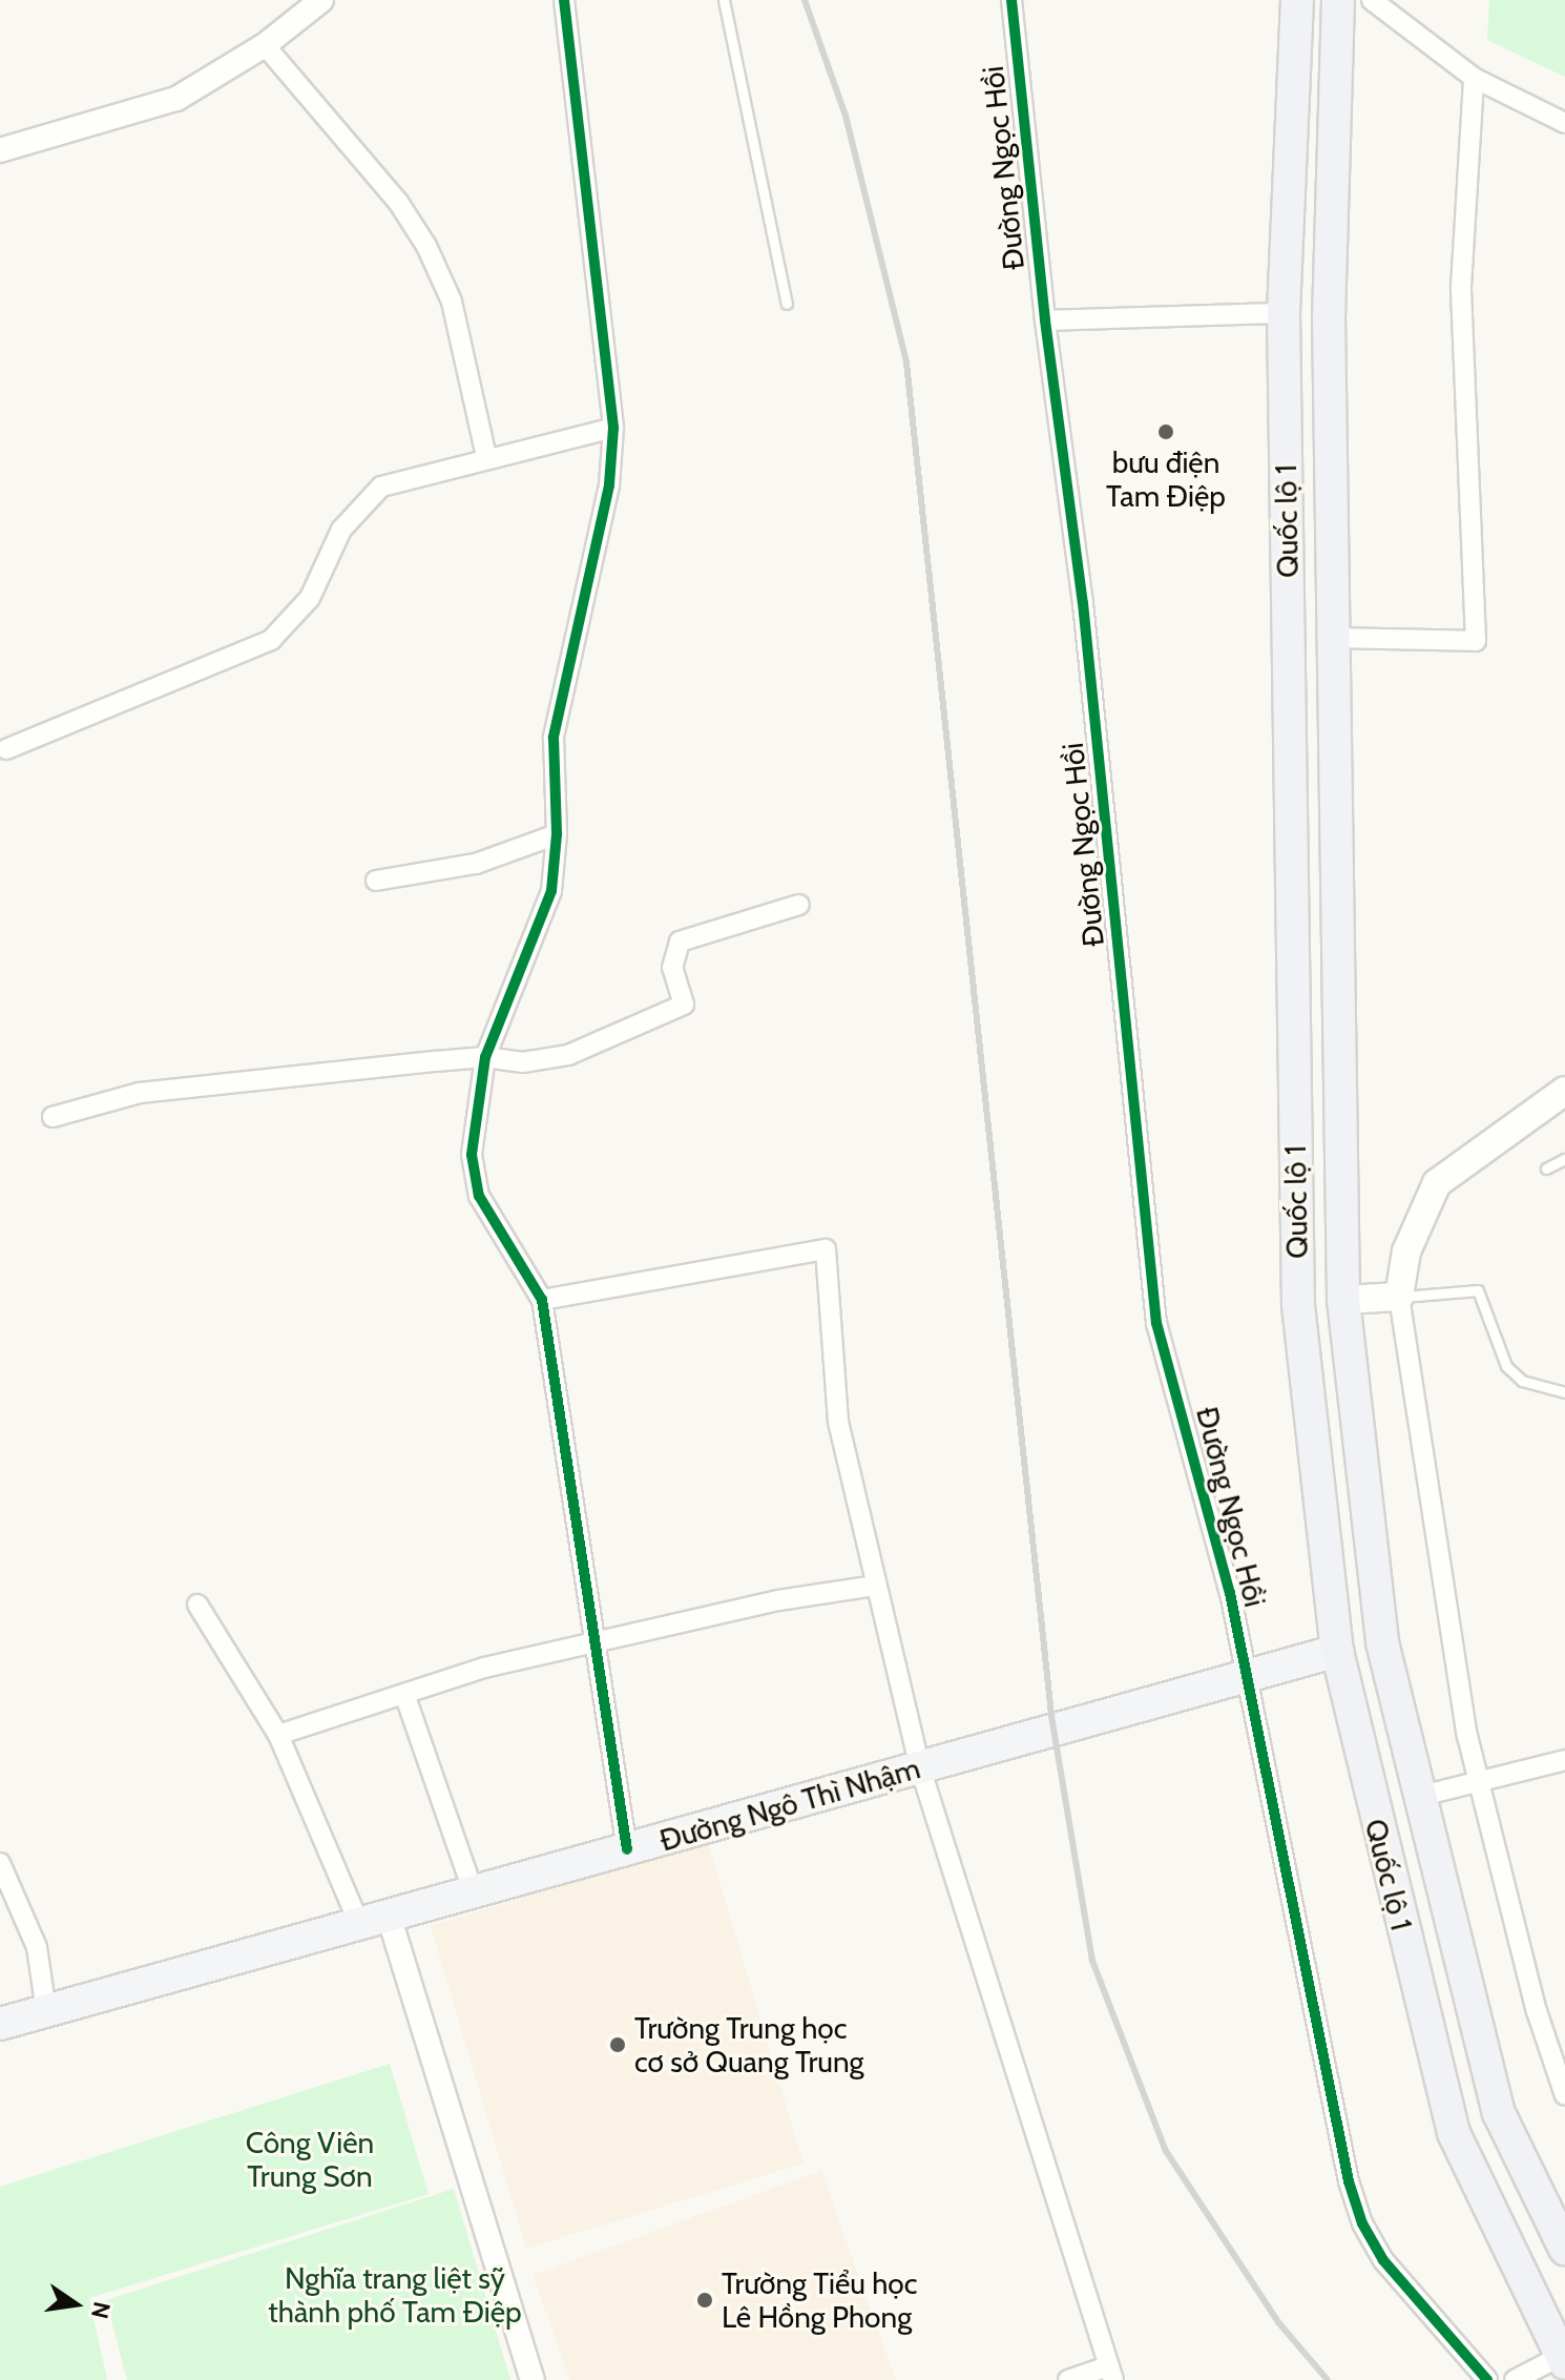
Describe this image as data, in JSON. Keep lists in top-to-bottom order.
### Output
{
  "streets": {
    "highway": ["Quốc lộ 1"],
    "main road": ["Đường Ngô Thì Nhậm"],
    "street": ["Đường Ngọc Hồi"]
  },
  "crossings": [
    ["Đường Ngọc Hồi", "Đường Ngô Thì Nhậm"],
    ["Quốc lộ 1", "Đường Ngô Thì Nhậm"]
  ],
  "parks": ["Công Viên Trung Sơn", "Nghĩa trang liệt sỹ thành phố Tam Điệp"],
  "places": ["bưu điện Tam Điệp", "Trường Trung học cơ sở Quang Trung", "Trường Tiểu học Lê Hồng Phong"],
  "north": "right"
}
